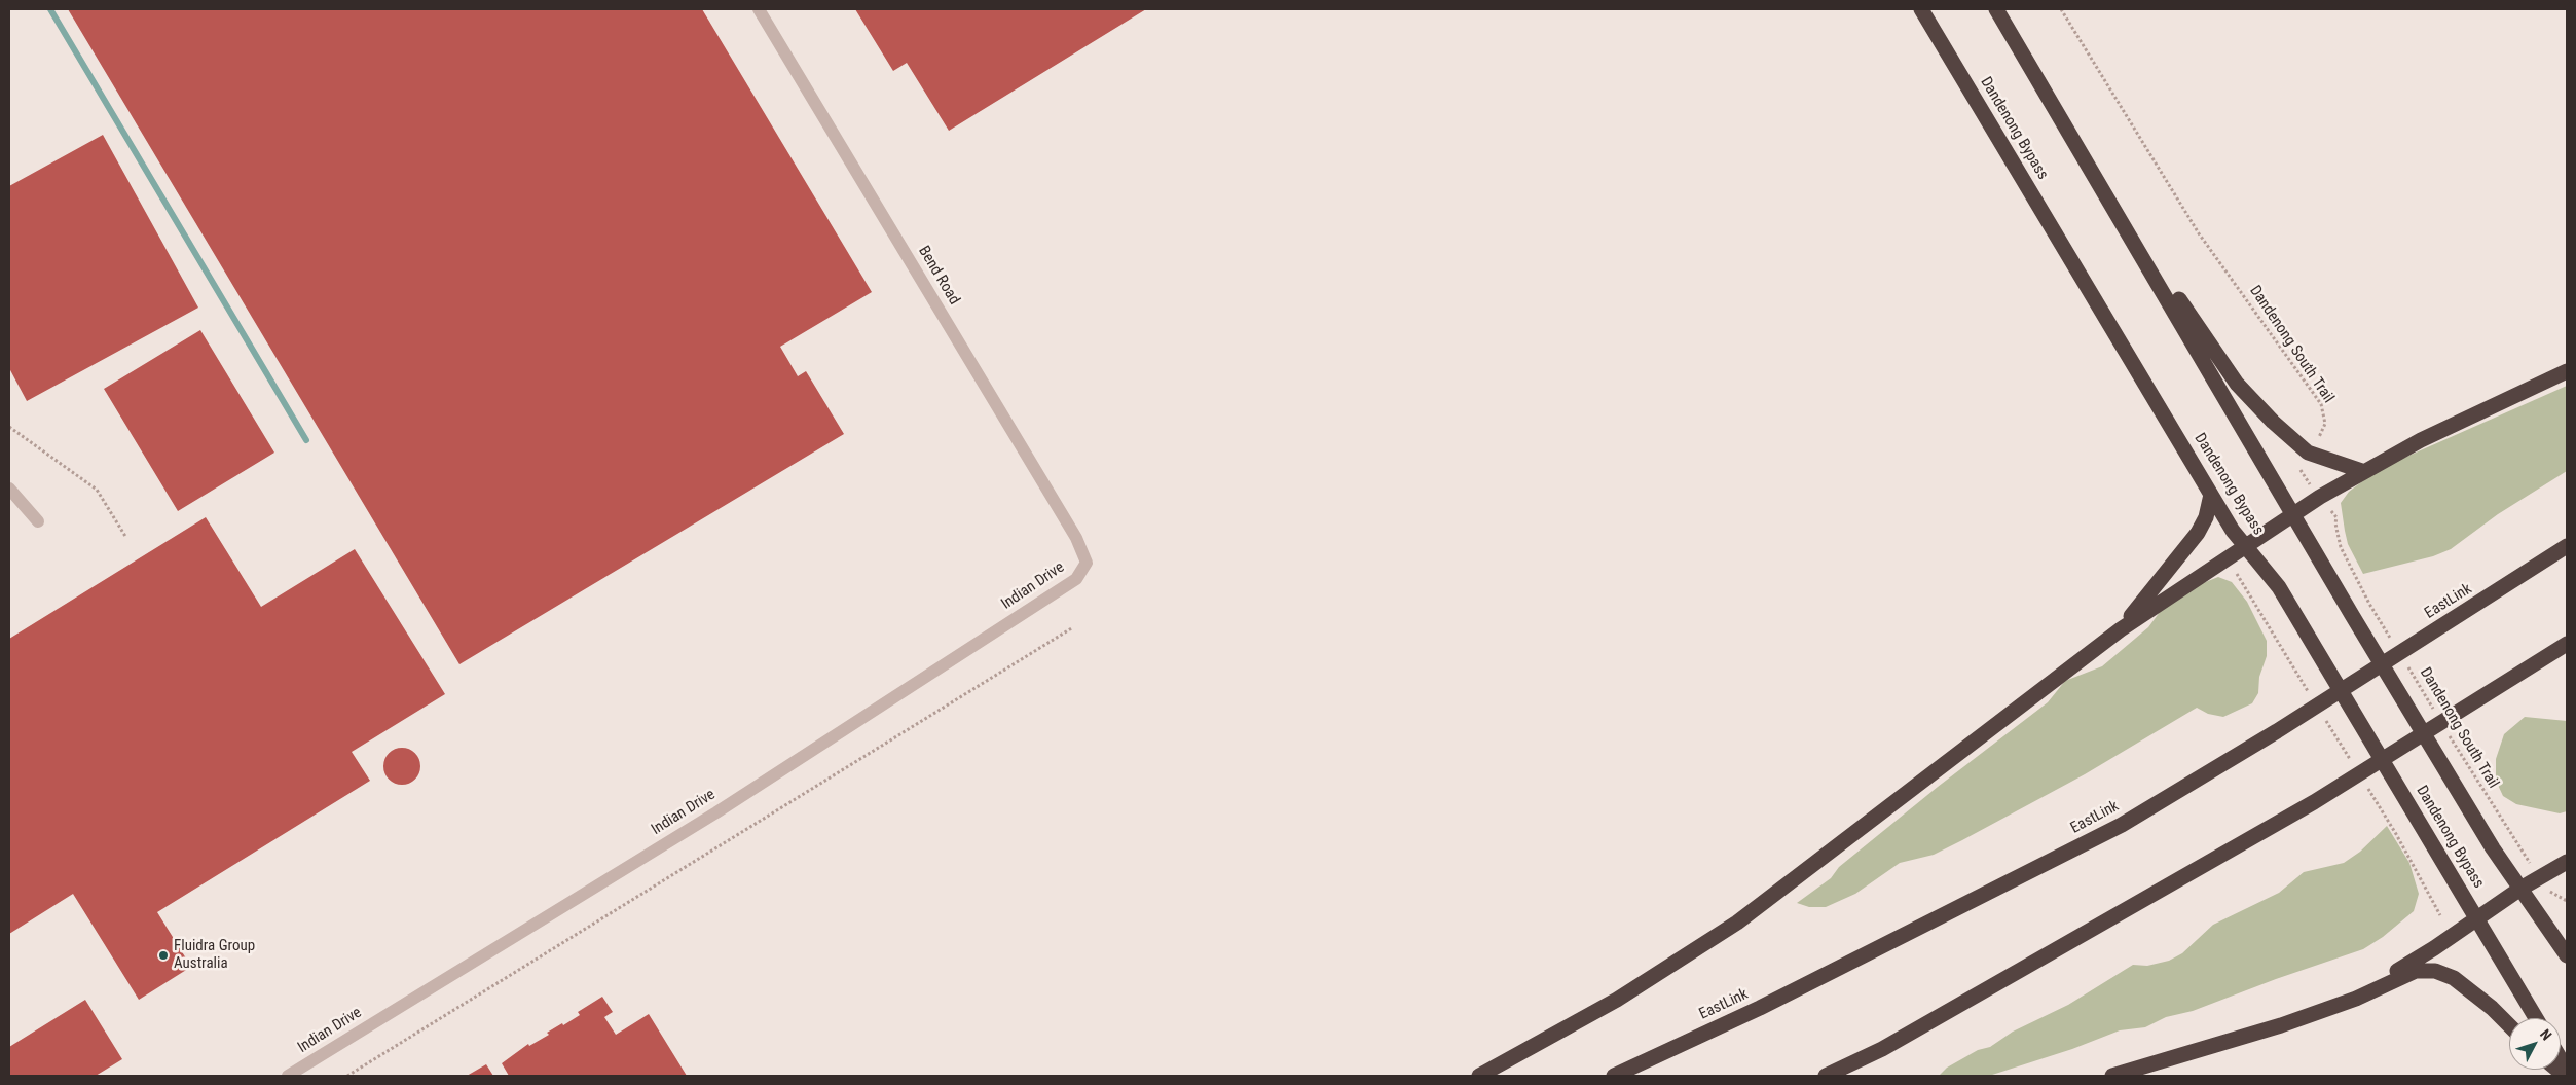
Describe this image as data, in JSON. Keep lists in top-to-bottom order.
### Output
{
  "streets": {
    "highway": ["Dandenong Bypass", "EastLink"],
    "street": ["Bend Road", "Indian Drive"],
    "path": ["Dandenong South Trail"]
  },
  "crossings": [
    ["Bend Road", "Indian Drive"]
  ],
  "places": ["Fluidra Group Australia"],
  "north": "top right"
}
